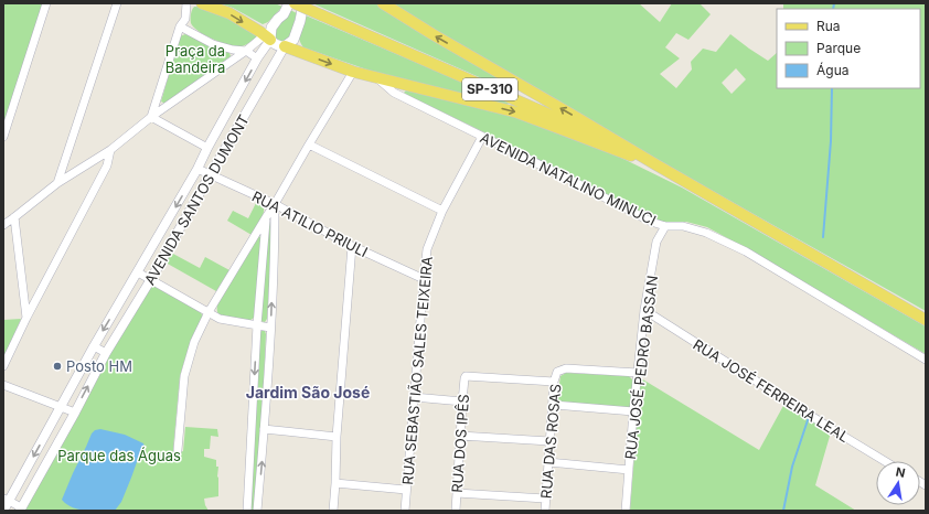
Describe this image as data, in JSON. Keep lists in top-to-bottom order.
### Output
{
  "streets": {
    "main road": ["SP-310"],
    "street": [
      "AVENIDA NATALINO MINUCI",
      "AVENIDA SANTOS DUMONT",
      "RUA ATILIO PRIULI",
      "RUA JOSÉ PEDRO BASSAN",
      "RUA SEBASTIÃO SALES TEIXEIRA",
      "RUA JOSÉ FERREIRA LEAL",
      "RUA DAS ROSAS",
      "RUA DOS IPÊS"
    ]
  },
  "crossings": [
    ["AVENIDA NATALINO MINUCI", "RUA JOSÉ PEDRO BASSAN"],
    ["AVENIDA NATALINO MINUCI", "RUA SEBASTIÃO SALES TEIXEIRA"],
    ["AVENIDA SANTOS DUMONT", "RUA ATILIO PRIULI"],
    ["RUA ATILIO PRIULI", "RUA SEBASTIÃO SALES TEIXEIRA"],
    ["RUA JOSÉ PEDRO BASSAN", "RUA JOSÉ FERREIRA LEAL"],
    ["RUA JOSÉ PEDRO BASSAN", "RUA DAS ROSAS"],
    ["RUA DAS ROSAS", "RUA DOS IPÊS"]
  ],
  "districts": ["Jardim São José"],
  "parks": ["Praça da Bandeira", "Parque das Águas"],
  "places": ["Posto HM"],
  "legend": ["Rua", "Parque", "Água"],
  "north": "top"
}
